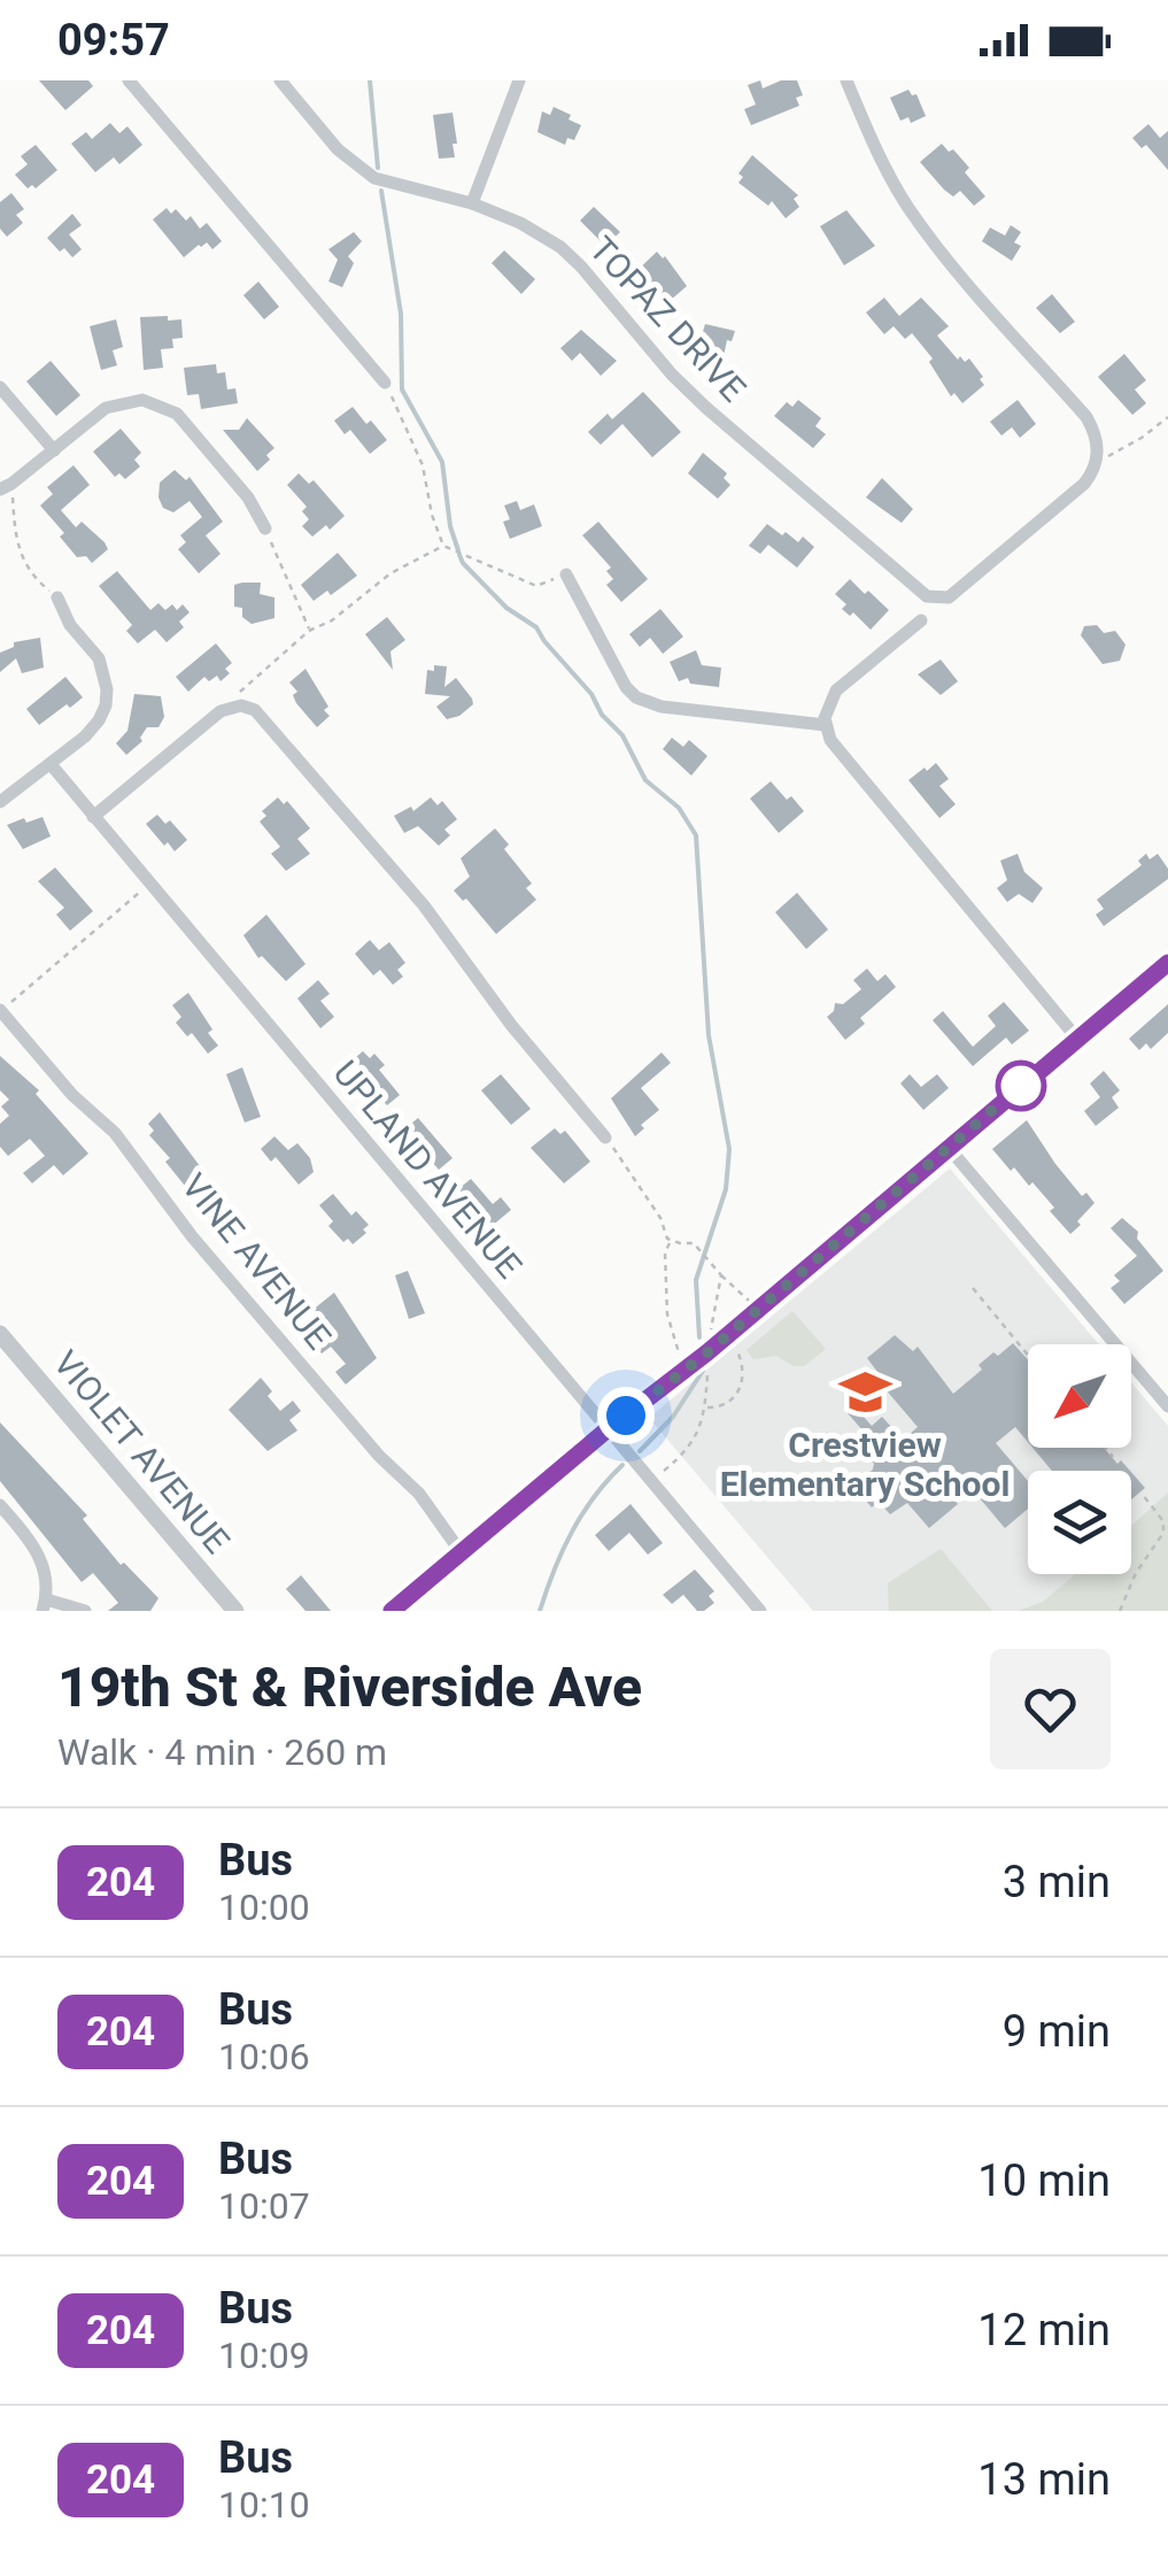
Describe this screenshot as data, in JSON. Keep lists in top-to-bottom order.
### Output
{
  "streets": {
    "street": [
      "TOPAZ DRIVE",
      "UPLAND AVENUE",
      "VINE AVENUE",
      "VIOLET AVENUE"
    ]
  },
  "places": {
    "school or university": ["Crestview Elementary School"]
  },
  "lines": ["bus line 204"],
  "north": "bottom left",
  "page": {
    "status": "09:57",
    "heading": ["19th St & Riverside Ave", "Walk · 4 min · 260 m"],
    "list": [
      {
        "mark": "204",
        "name": "Bus",
        "note": "10:00",
        "value": "3 min"
      },
      {
        "mark": "204",
        "name": "Bus",
        "note": "10:06",
        "value": "9 min"
      },
      {
        "mark": "204",
        "name": "Bus",
        "note": "10:07",
        "value": "10 min"
      },
      {
        "mark": "204",
        "name": "Bus",
        "note": "10:09",
        "value": "12 min"
      },
      {
        "mark": "204",
        "name": "Bus",
        "note": "10:10",
        "value": "13 min"
      }
    ]
  }
}
